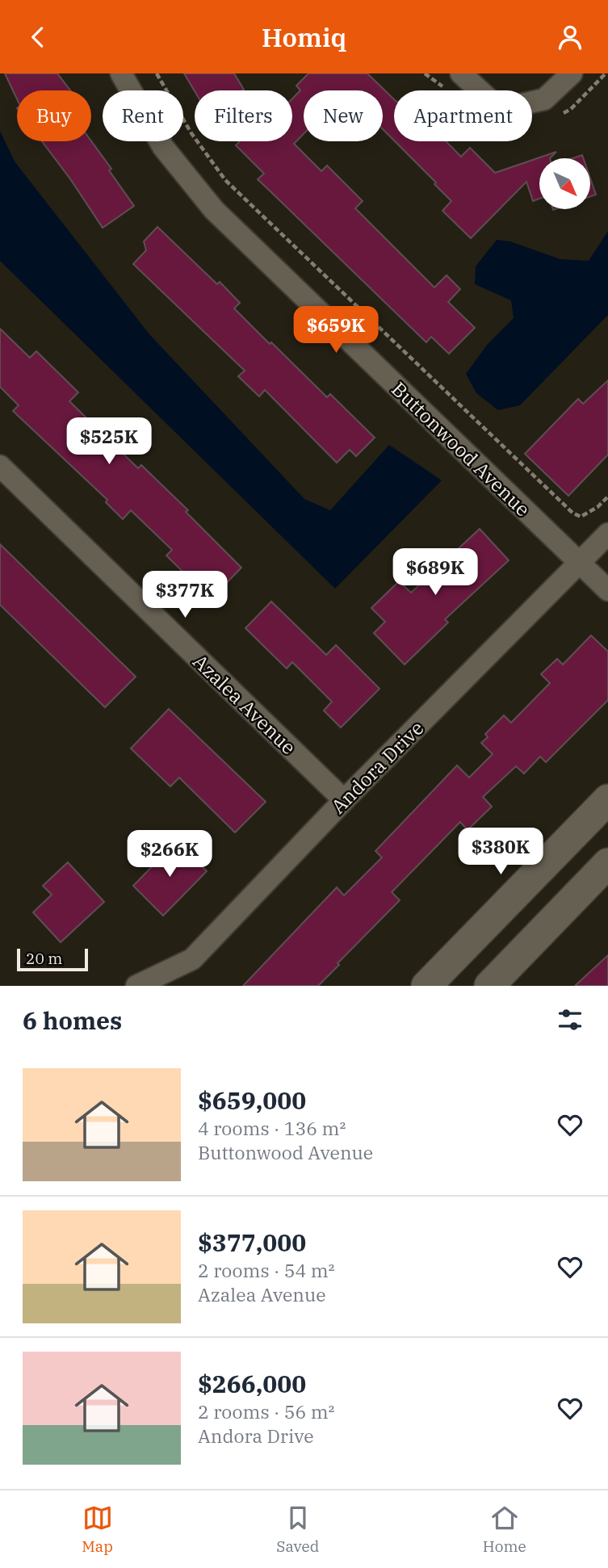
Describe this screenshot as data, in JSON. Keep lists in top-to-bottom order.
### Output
{
  "streets": {
    "street": ["Buttonwood Avenue", "Azalea Avenue", "Andora Drive"]
  },
  "crossings": [
    ["Buttonwood Avenue", "Andora Drive"],
    ["Azalea Avenue", "Andora Drive"]
  ],
  "scale_bar": "20 m",
  "north": "bottom right",
  "page": {
    "header": "Homiq",
    "chip": [
      "Buy",
      "Rent",
      "Filters",
      "New",
      "Apartment"
    ],
    "price": [
      "$659K",
      "$525K",
      "$689K",
      "$377K",
      "$380K",
      "$266K"
    ],
    "scale": "20 m",
    "heading": "6 homes",
    "list": [
      {
        "name": "$659,000",
        "note": "4 rooms · 136 m² · Buttonwood Avenue"
      },
      {
        "name": "$377,000",
        "note": "2 rooms · 54 m² · Azalea Avenue"
      },
      {
        "name": "$266,000",
        "note": "2 rooms · 56 m² · Andora Drive"
      }
    ],
    "tabs": ["Map", "Saved", "Home"]
  }
}
